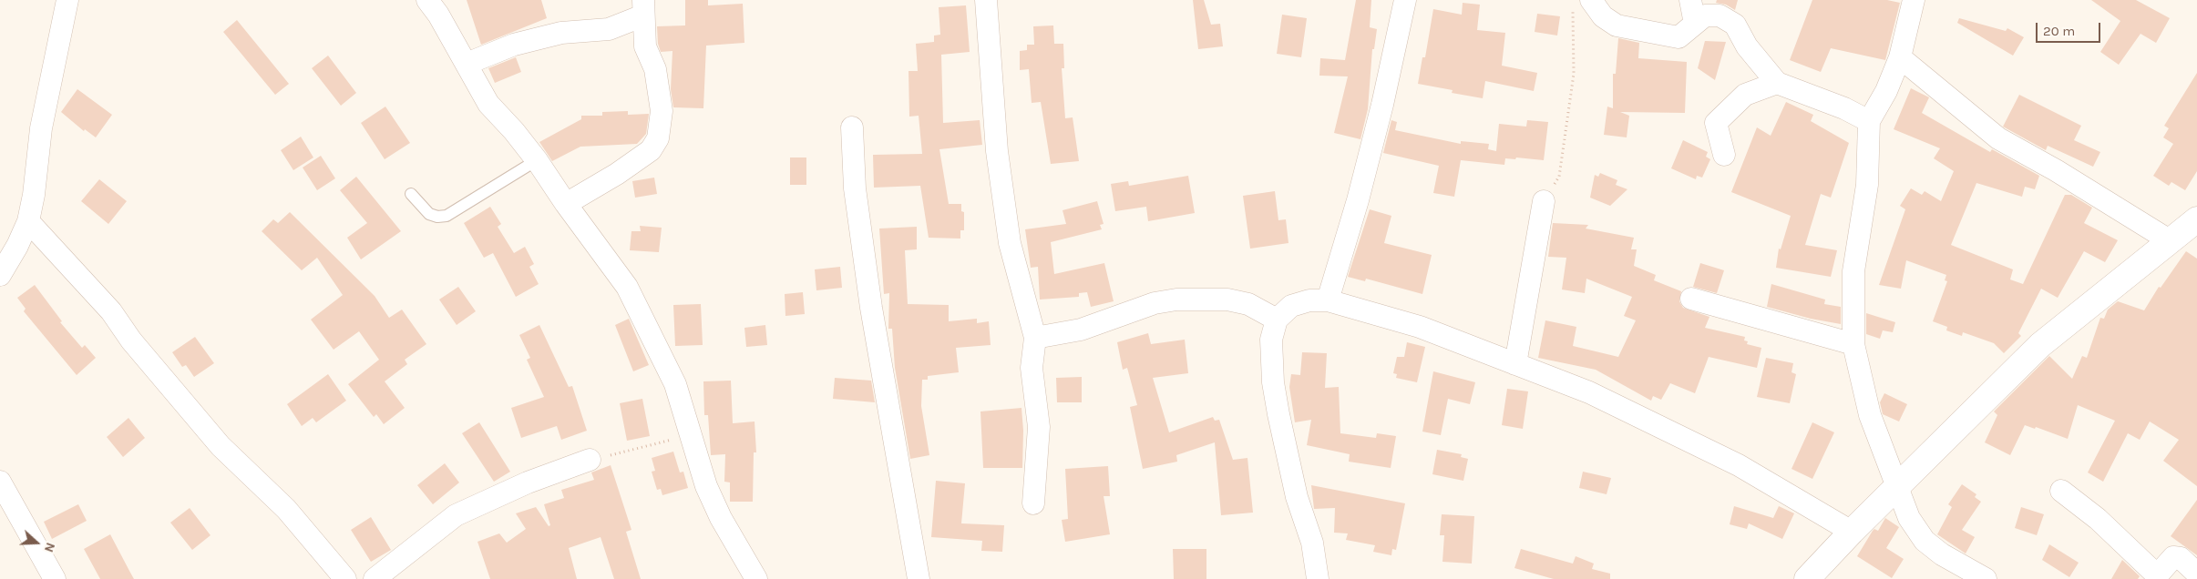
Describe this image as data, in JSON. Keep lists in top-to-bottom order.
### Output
{
  "scale_bar": "20 m",
  "north": "right"
}
